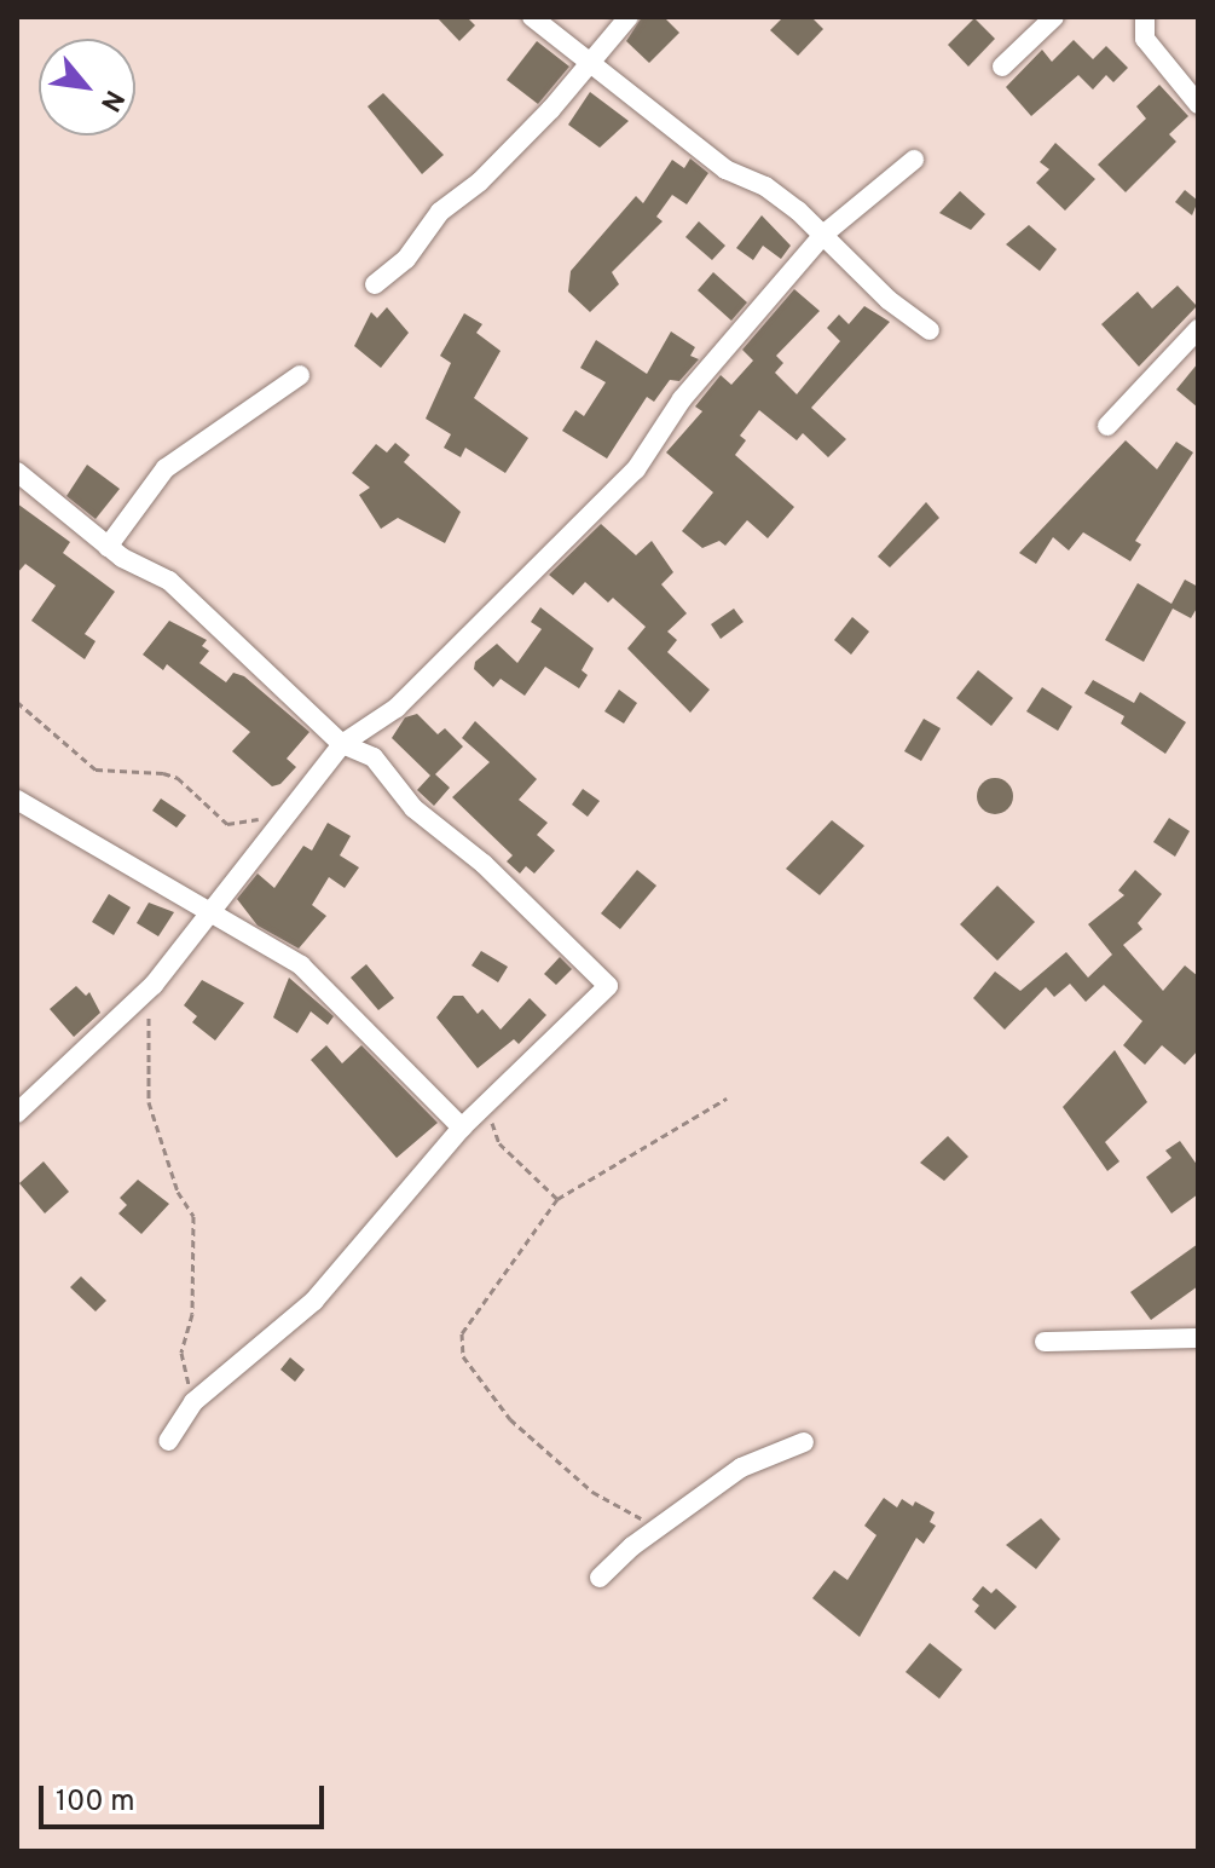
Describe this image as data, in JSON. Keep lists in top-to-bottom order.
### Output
{
  "scale_bar": "100 m",
  "north": "bottom right"
}
